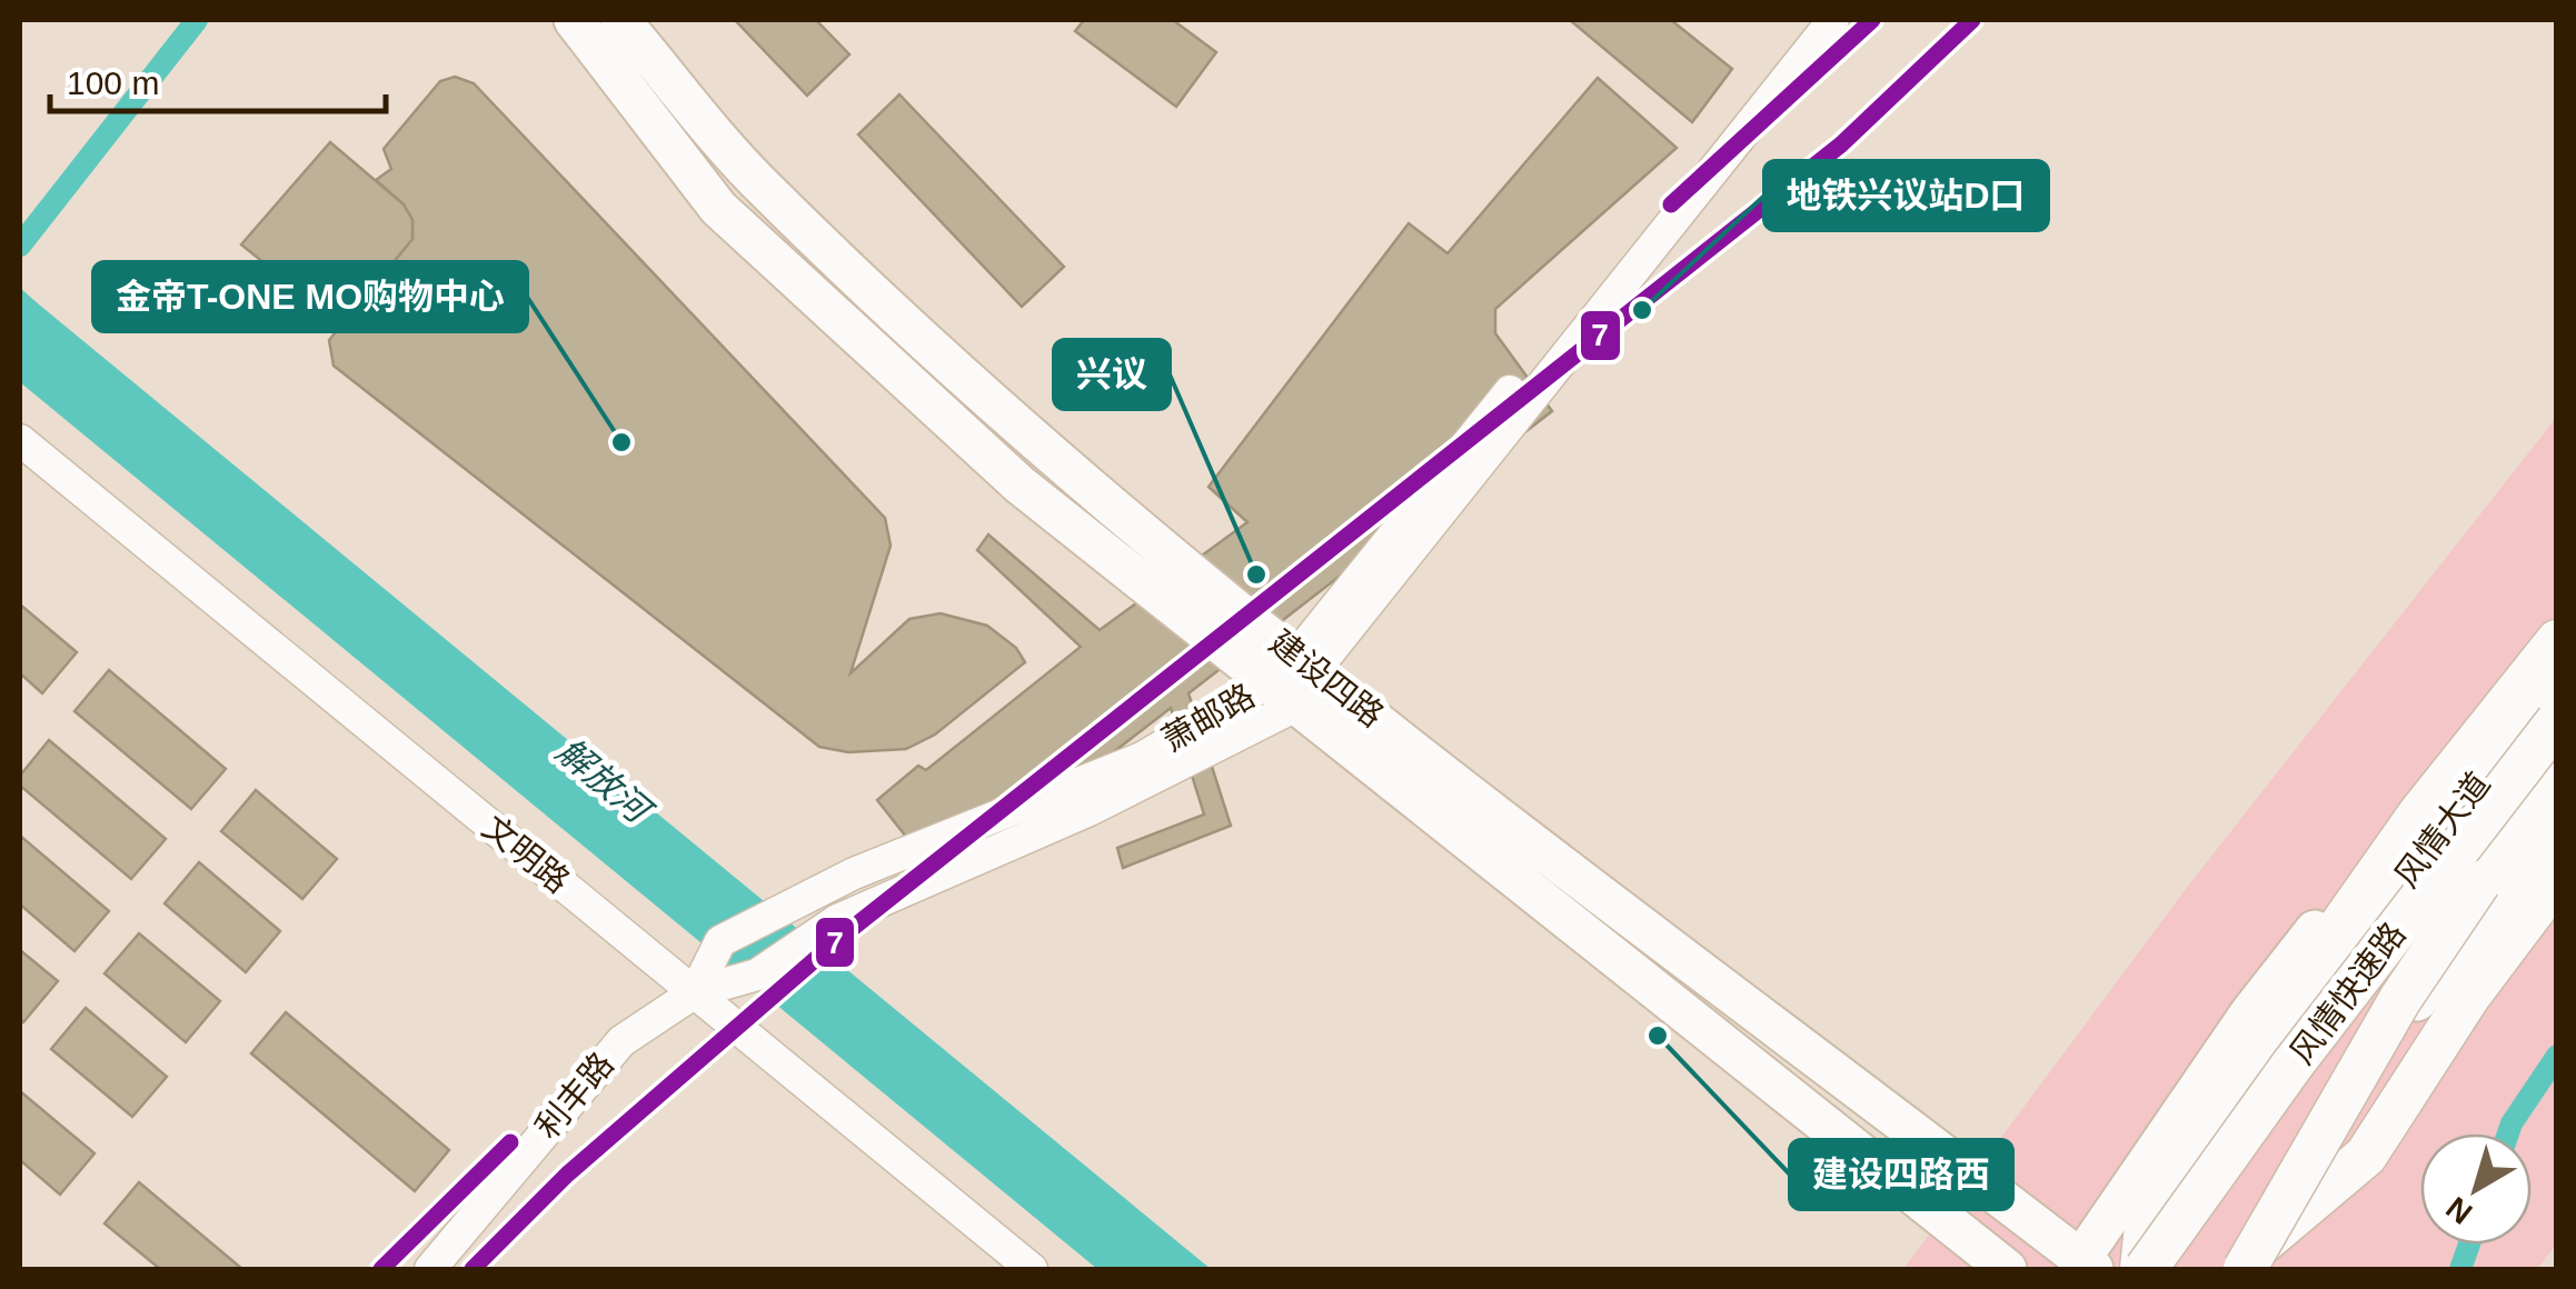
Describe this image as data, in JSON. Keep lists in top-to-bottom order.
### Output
{
  "streets": {
    "highway": ["风情快速路"],
    "main road": ["建设四路", "风情大道"],
    "street": ["萧邮路", "文明路", "利丰路"]
  },
  "crossings": [
    ["建设四路", "萧邮路"],
    ["萧邮路", "文明路"],
    ["萧邮路", "利丰路"],
    ["文明路", "利丰路"]
  ],
  "water": ["解放河"],
  "places": [
    "地铁兴议站D口",
    "金帝T-ONE MO购物中心",
    "兴议",
    "建设四路西"
  ],
  "lines": ["transit line 7"],
  "scale_bar": "100 m",
  "north": "bottom left"
}
